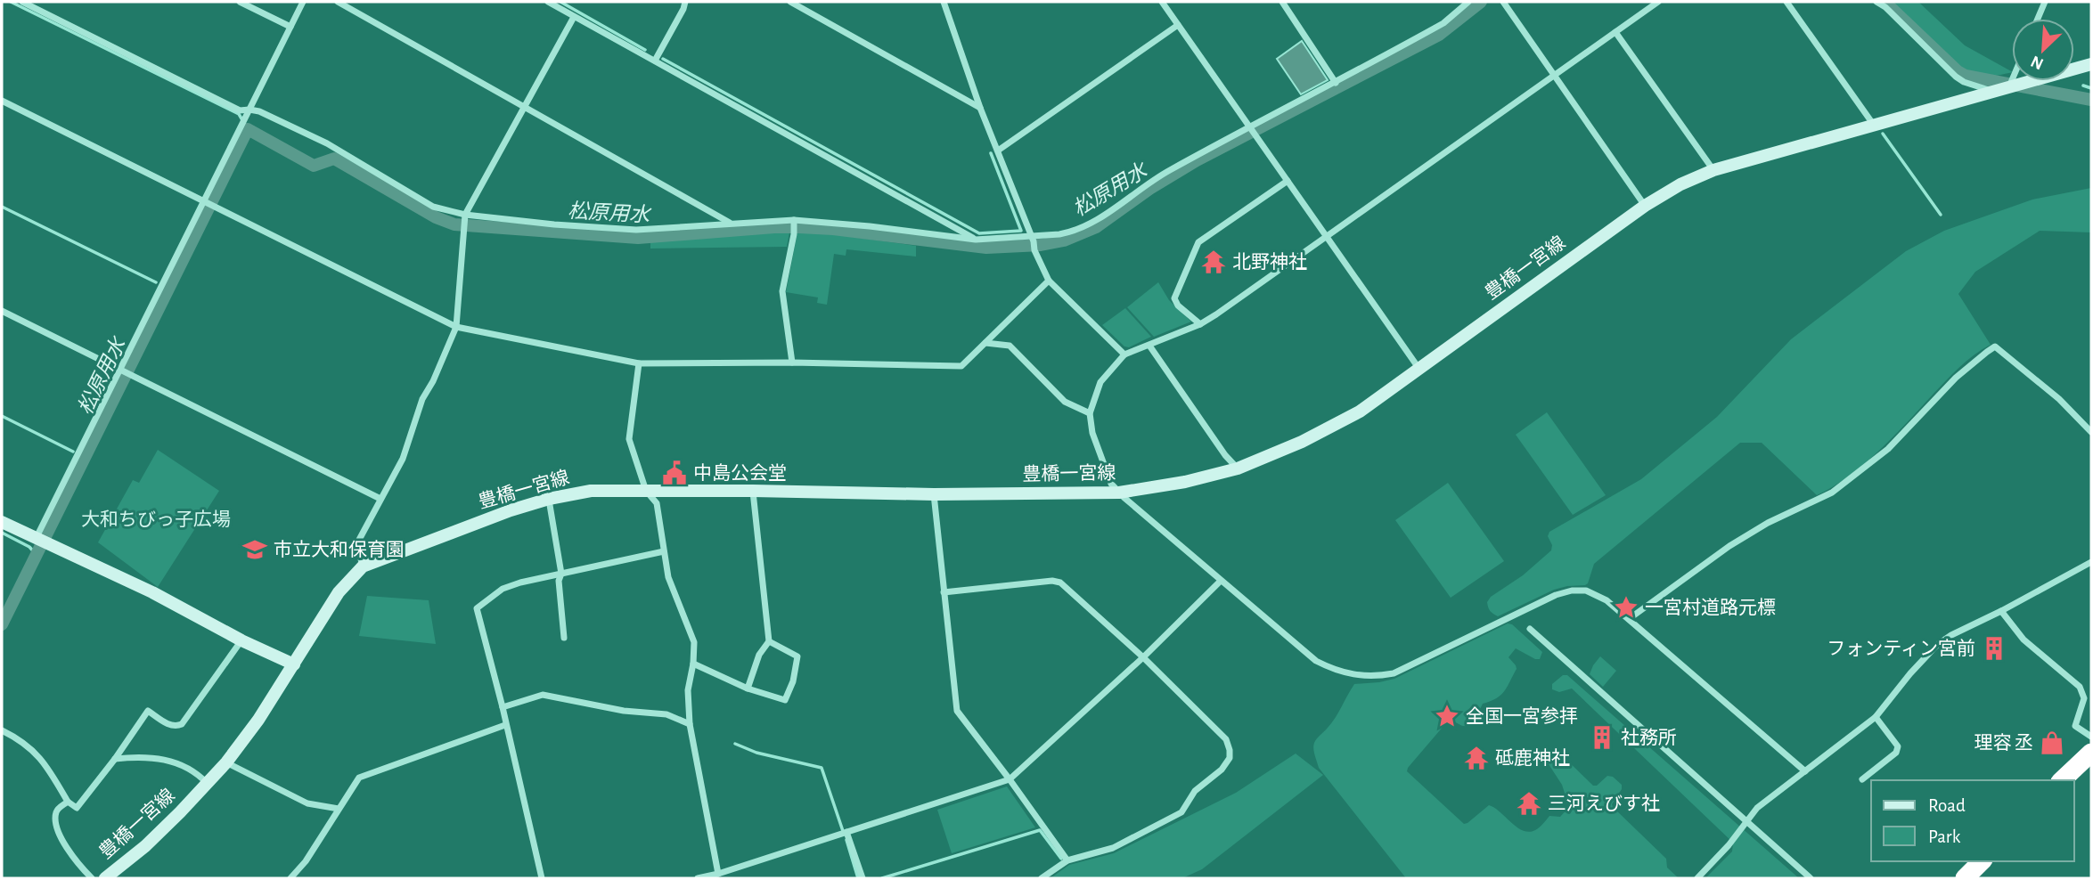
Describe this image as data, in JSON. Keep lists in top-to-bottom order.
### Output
{
  "streets": {
    "main road": ["豊橋一宮線"]
  },
  "water": ["松原用水"],
  "parks": ["大和ちびっ子広場"],
  "places": {
    "temple": ["北野神社", "砥鹿神社", "三河えびす社"],
    "public building": ["中島公会堂"],
    "school or university": ["市立大和保育園"],
    "place": ["一宮村道路元標", "全国一宮参拝"],
    "building": ["フォンティン宮前", "社務所"],
    "shop": ["理容 丞"]
  },
  "legend": ["Road", "Park"],
  "north": "bottom left"
}
